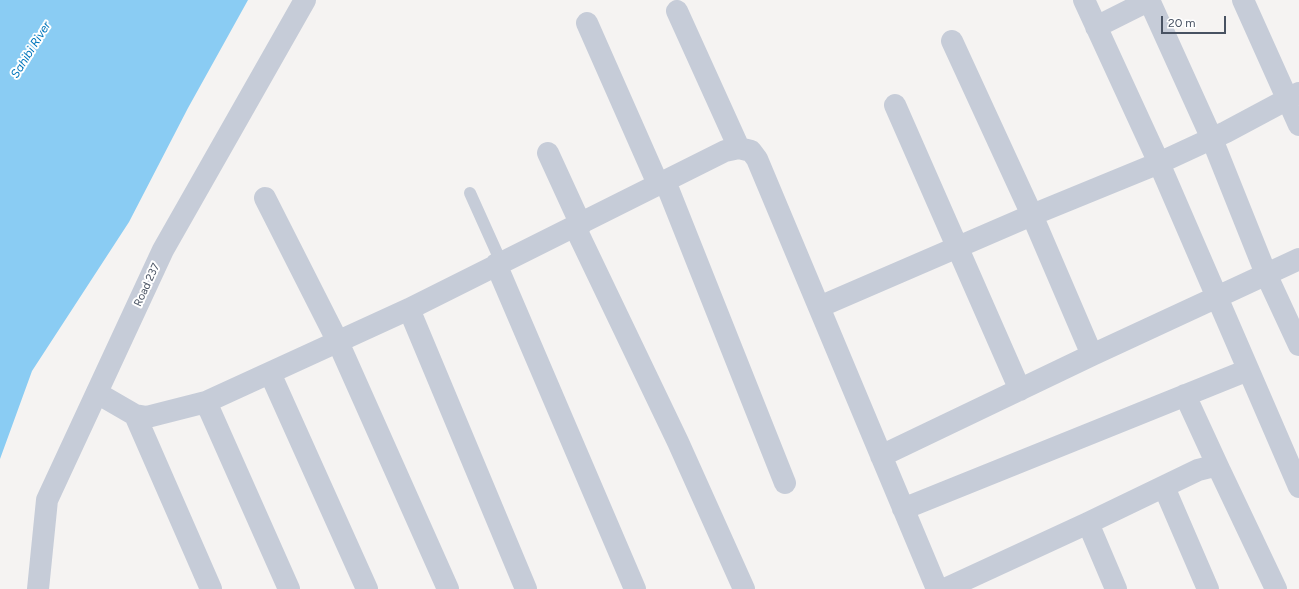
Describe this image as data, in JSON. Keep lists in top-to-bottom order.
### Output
{
  "streets": {
    "street": ["Road 237"]
  },
  "water": ["Sahibi River"],
  "scale_bar": "20 m"
}
